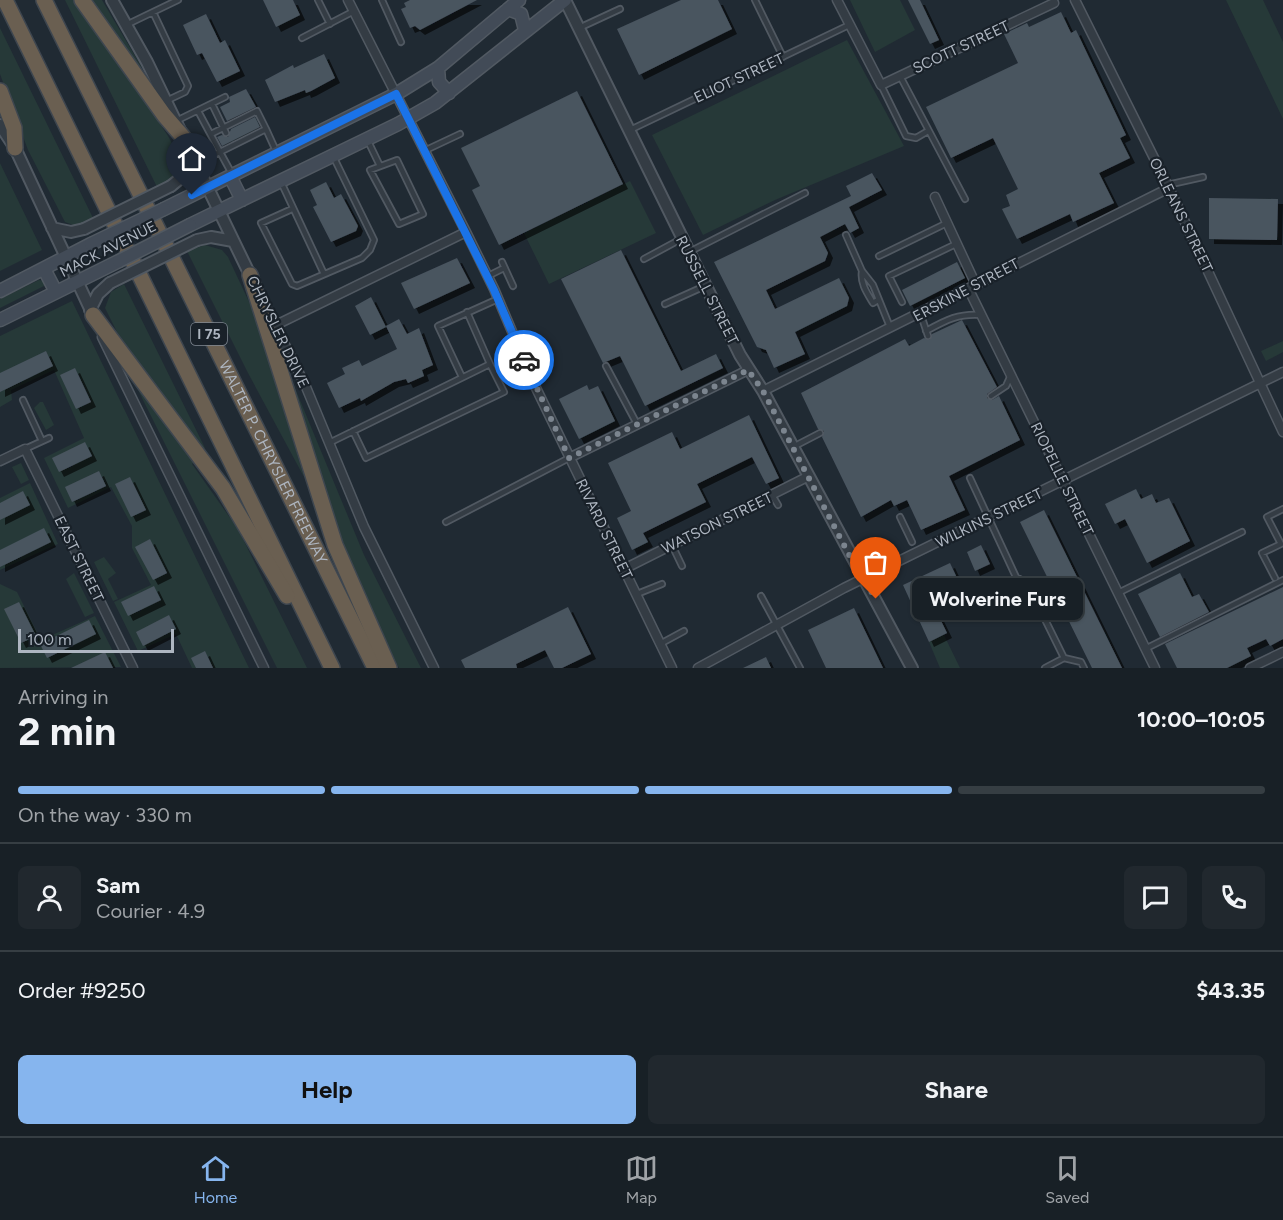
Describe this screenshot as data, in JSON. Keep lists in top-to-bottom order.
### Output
{
  "streets": {
    "highway": ["I 75", "WALTER P. CHRYSLER FREEWAY"],
    "main road": ["MACK AVENUE"],
    "street": [
      "SCOTT STREET",
      "ORLEANS STREET",
      "RUSSELL STREET",
      "ERSKINE STREET",
      "CHRYSLER DRIVE",
      "RIOPELLE STREET",
      "WILKINS STREET",
      "WATSON STREET",
      "RIVARD STREET",
      "EAST STREET"
    ],
    "lane": ["ELIOT STREET"]
  },
  "crossings": [
    ["ELIOT STREET", "RUSSELL STREET"],
    ["ORLEANS STREET", "ERSKINE STREET"],
    ["ORLEANS STREET", "WILKINS STREET"],
    ["MACK AVENUE", "RUSSELL STREET"],
    ["MACK AVENUE", "CHRYSLER DRIVE"],
    ["MACK AVENUE", "RIVARD STREET"],
    ["RUSSELL STREET", "ERSKINE STREET"],
    ["RUSSELL STREET", "WILKINS STREET"],
    ["RUSSELL STREET", "WATSON STREET"],
    ["ERSKINE STREET", "RIOPELLE STREET"],
    ["RIOPELLE STREET", "WILKINS STREET"],
    ["WATSON STREET", "RIVARD STREET"]
  ],
  "places": ["Wolverine Furs"],
  "scale_bar": "100 m",
  "page": {
    "bubble": "Wolverine Furs",
    "scale": "100 m",
    "heading": ["2 min", "Arriving in", "10:00–10:05"],
    "panel": [
      "Sam",
      "Courier · 4.9",
      "Order #9250",
      "$43.35"
    ],
    "bar": "On the way · 330 m",
    "buttons": ["Help", "Share"],
    "tabs": ["Home", "Map", "Saved"]
  }
}
